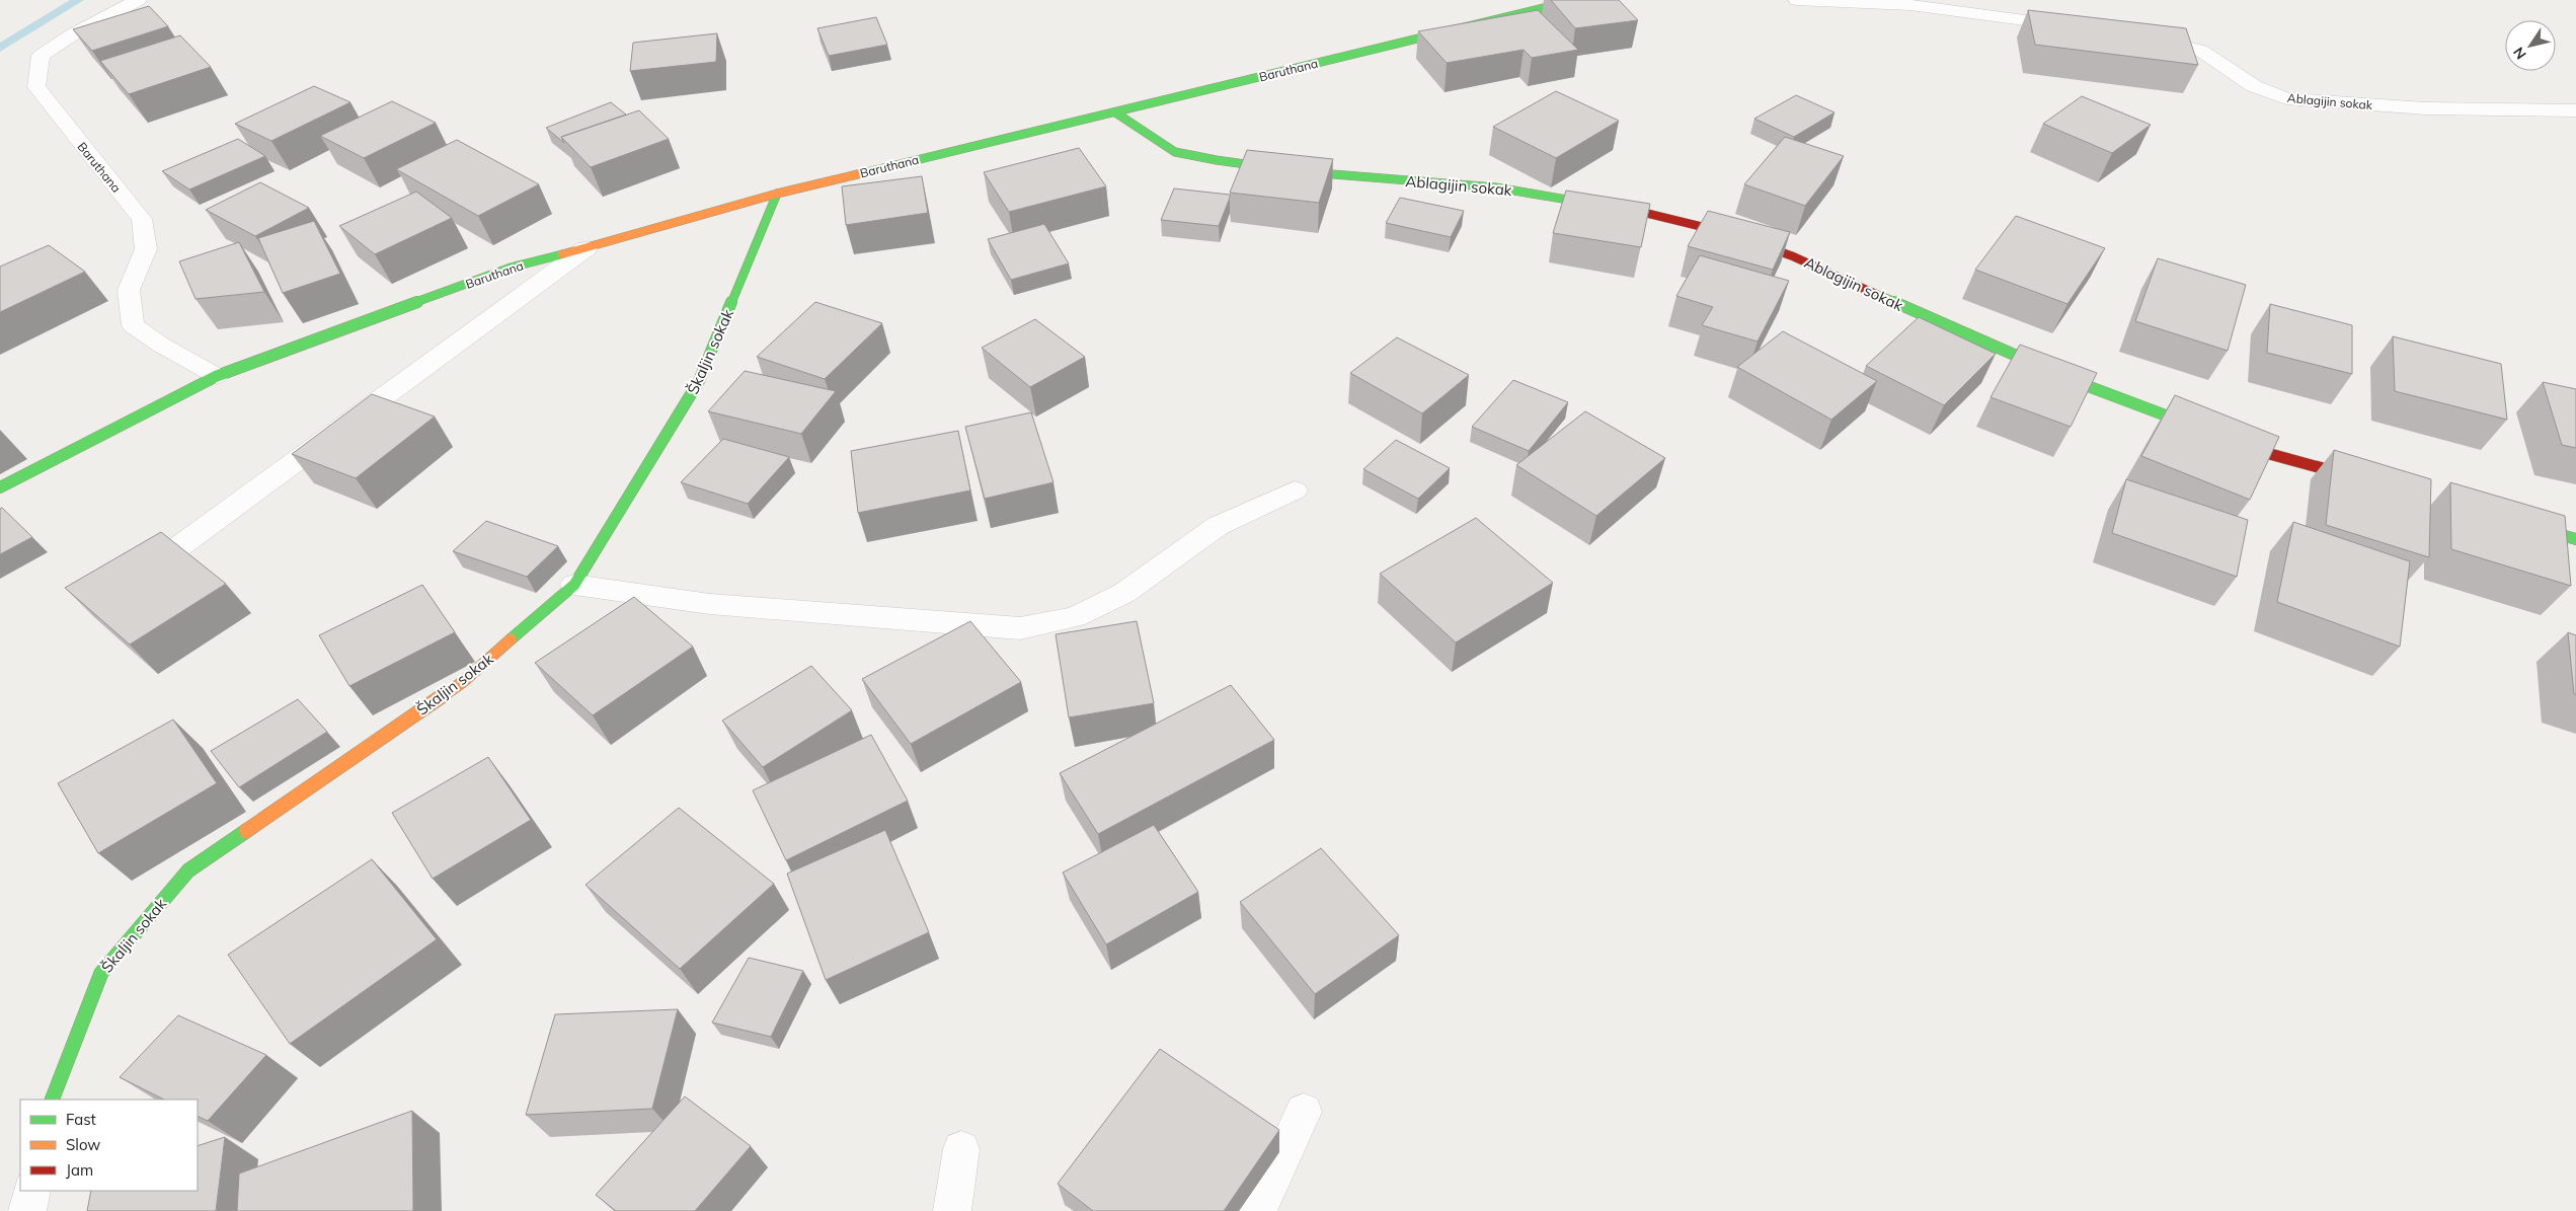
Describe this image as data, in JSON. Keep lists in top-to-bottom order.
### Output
{
  "streets": {
    "street": ["Baruthana", "Ablagijin sokak", "Škaljin sokak"]
  },
  "crossings": [
    ["Baruthana", "Ablagijin sokak"],
    ["Baruthana", "Škaljin sokak"]
  ],
  "legend": ["Fast", "Slow", "Jam"],
  "north": "bottom left"
}
